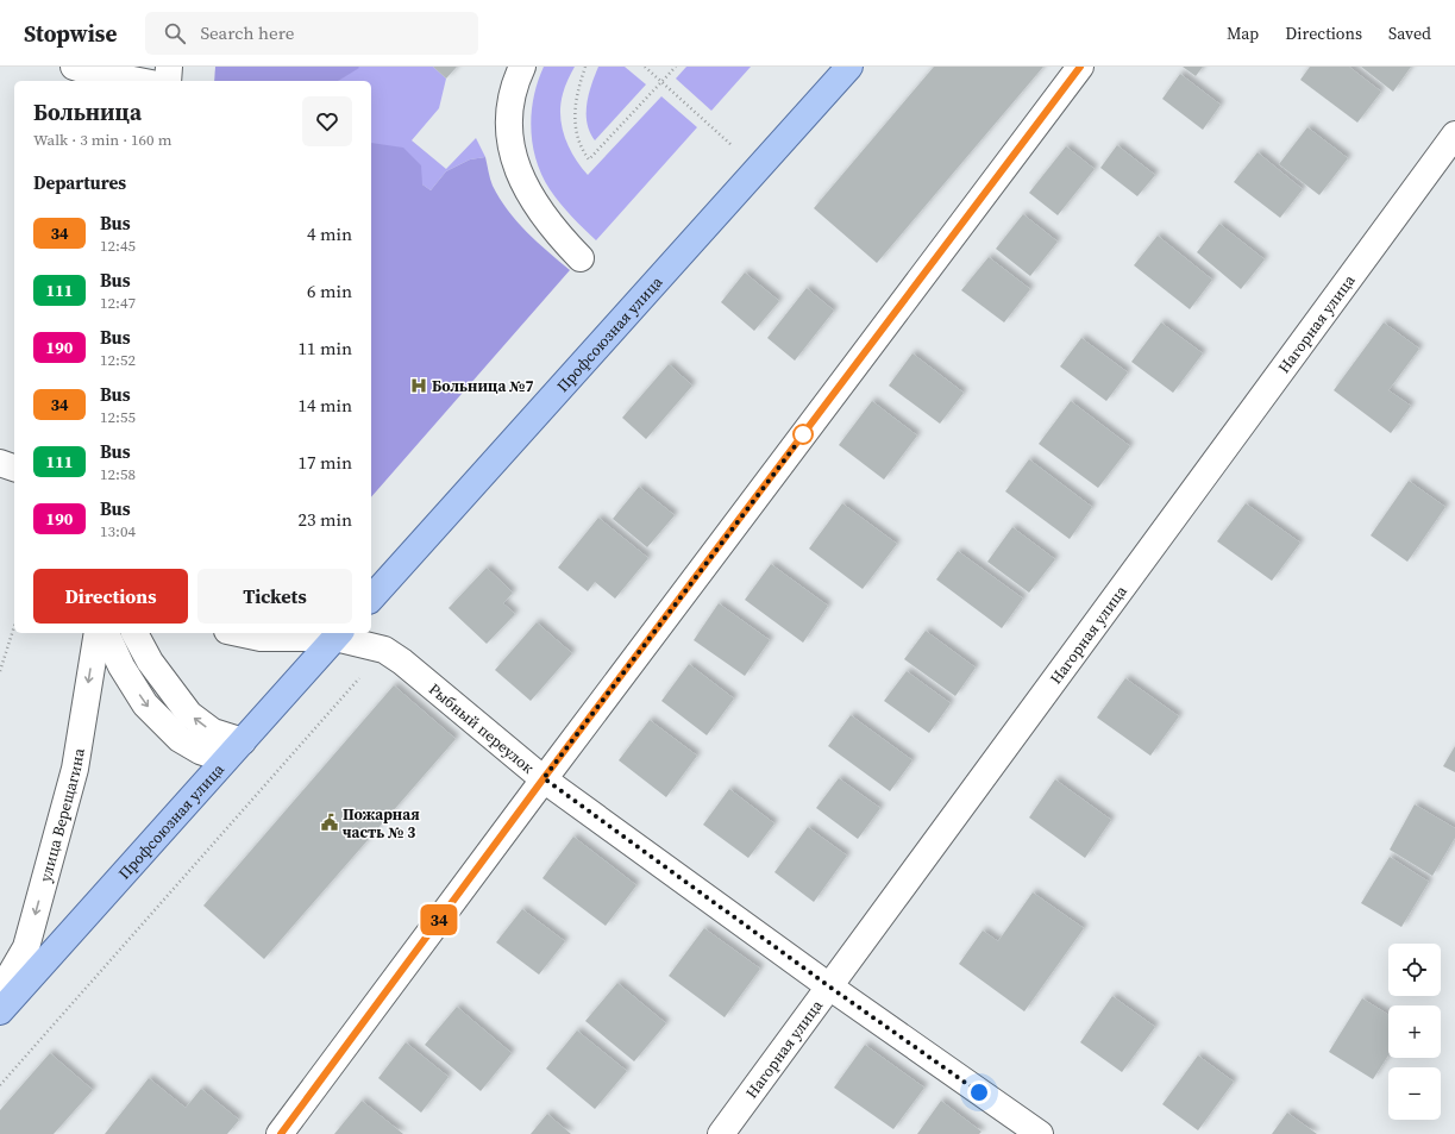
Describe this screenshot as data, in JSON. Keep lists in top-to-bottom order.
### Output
{
  "streets": {
    "main road": ["Профсоюзная улица"],
    "street": ["Нагорная улица", "Рыбный переулок", "улица Верещагина"]
  },
  "crossings": [
    ["Нагорная улица", "Рыбный переулок"],
    ["Профсоюзная улица", "Рыбный переулок"]
  ],
  "one_way": ["улица Верещагина"],
  "places": {
    "hospital": ["Больница №7"],
    "public building": ["Пожарная часть № 3"]
  },
  "lines": ["bus line 34"],
  "page": {
    "header": "Stopwise",
    "search": "Search here",
    "nav": ["Map", "Directions", "Saved"],
    "on_map": "34",
    "heading": [
      ["Больница", "Walk · 3 min · 160 m"],
      "Departures"
    ],
    "list": [
      {
        "mark": "34",
        "name": "Bus",
        "note": "12:45",
        "value": "4 min"
      },
      {
        "mark": "111",
        "name": "Bus",
        "note": "12:47",
        "value": "6 min"
      },
      {
        "mark": "190",
        "name": "Bus",
        "note": "12:52",
        "value": "11 min"
      },
      {
        "mark": "34",
        "name": "Bus",
        "note": "12:55",
        "value": "14 min"
      },
      {
        "mark": "111",
        "name": "Bus",
        "note": "12:58",
        "value": "17 min"
      },
      {
        "mark": "190",
        "name": "Bus",
        "note": "13:04",
        "value": "23 min"
      }
    ],
    "buttons": ["Directions", "Tickets"],
    "map_buttons": ["+", "−"]
  }
}
